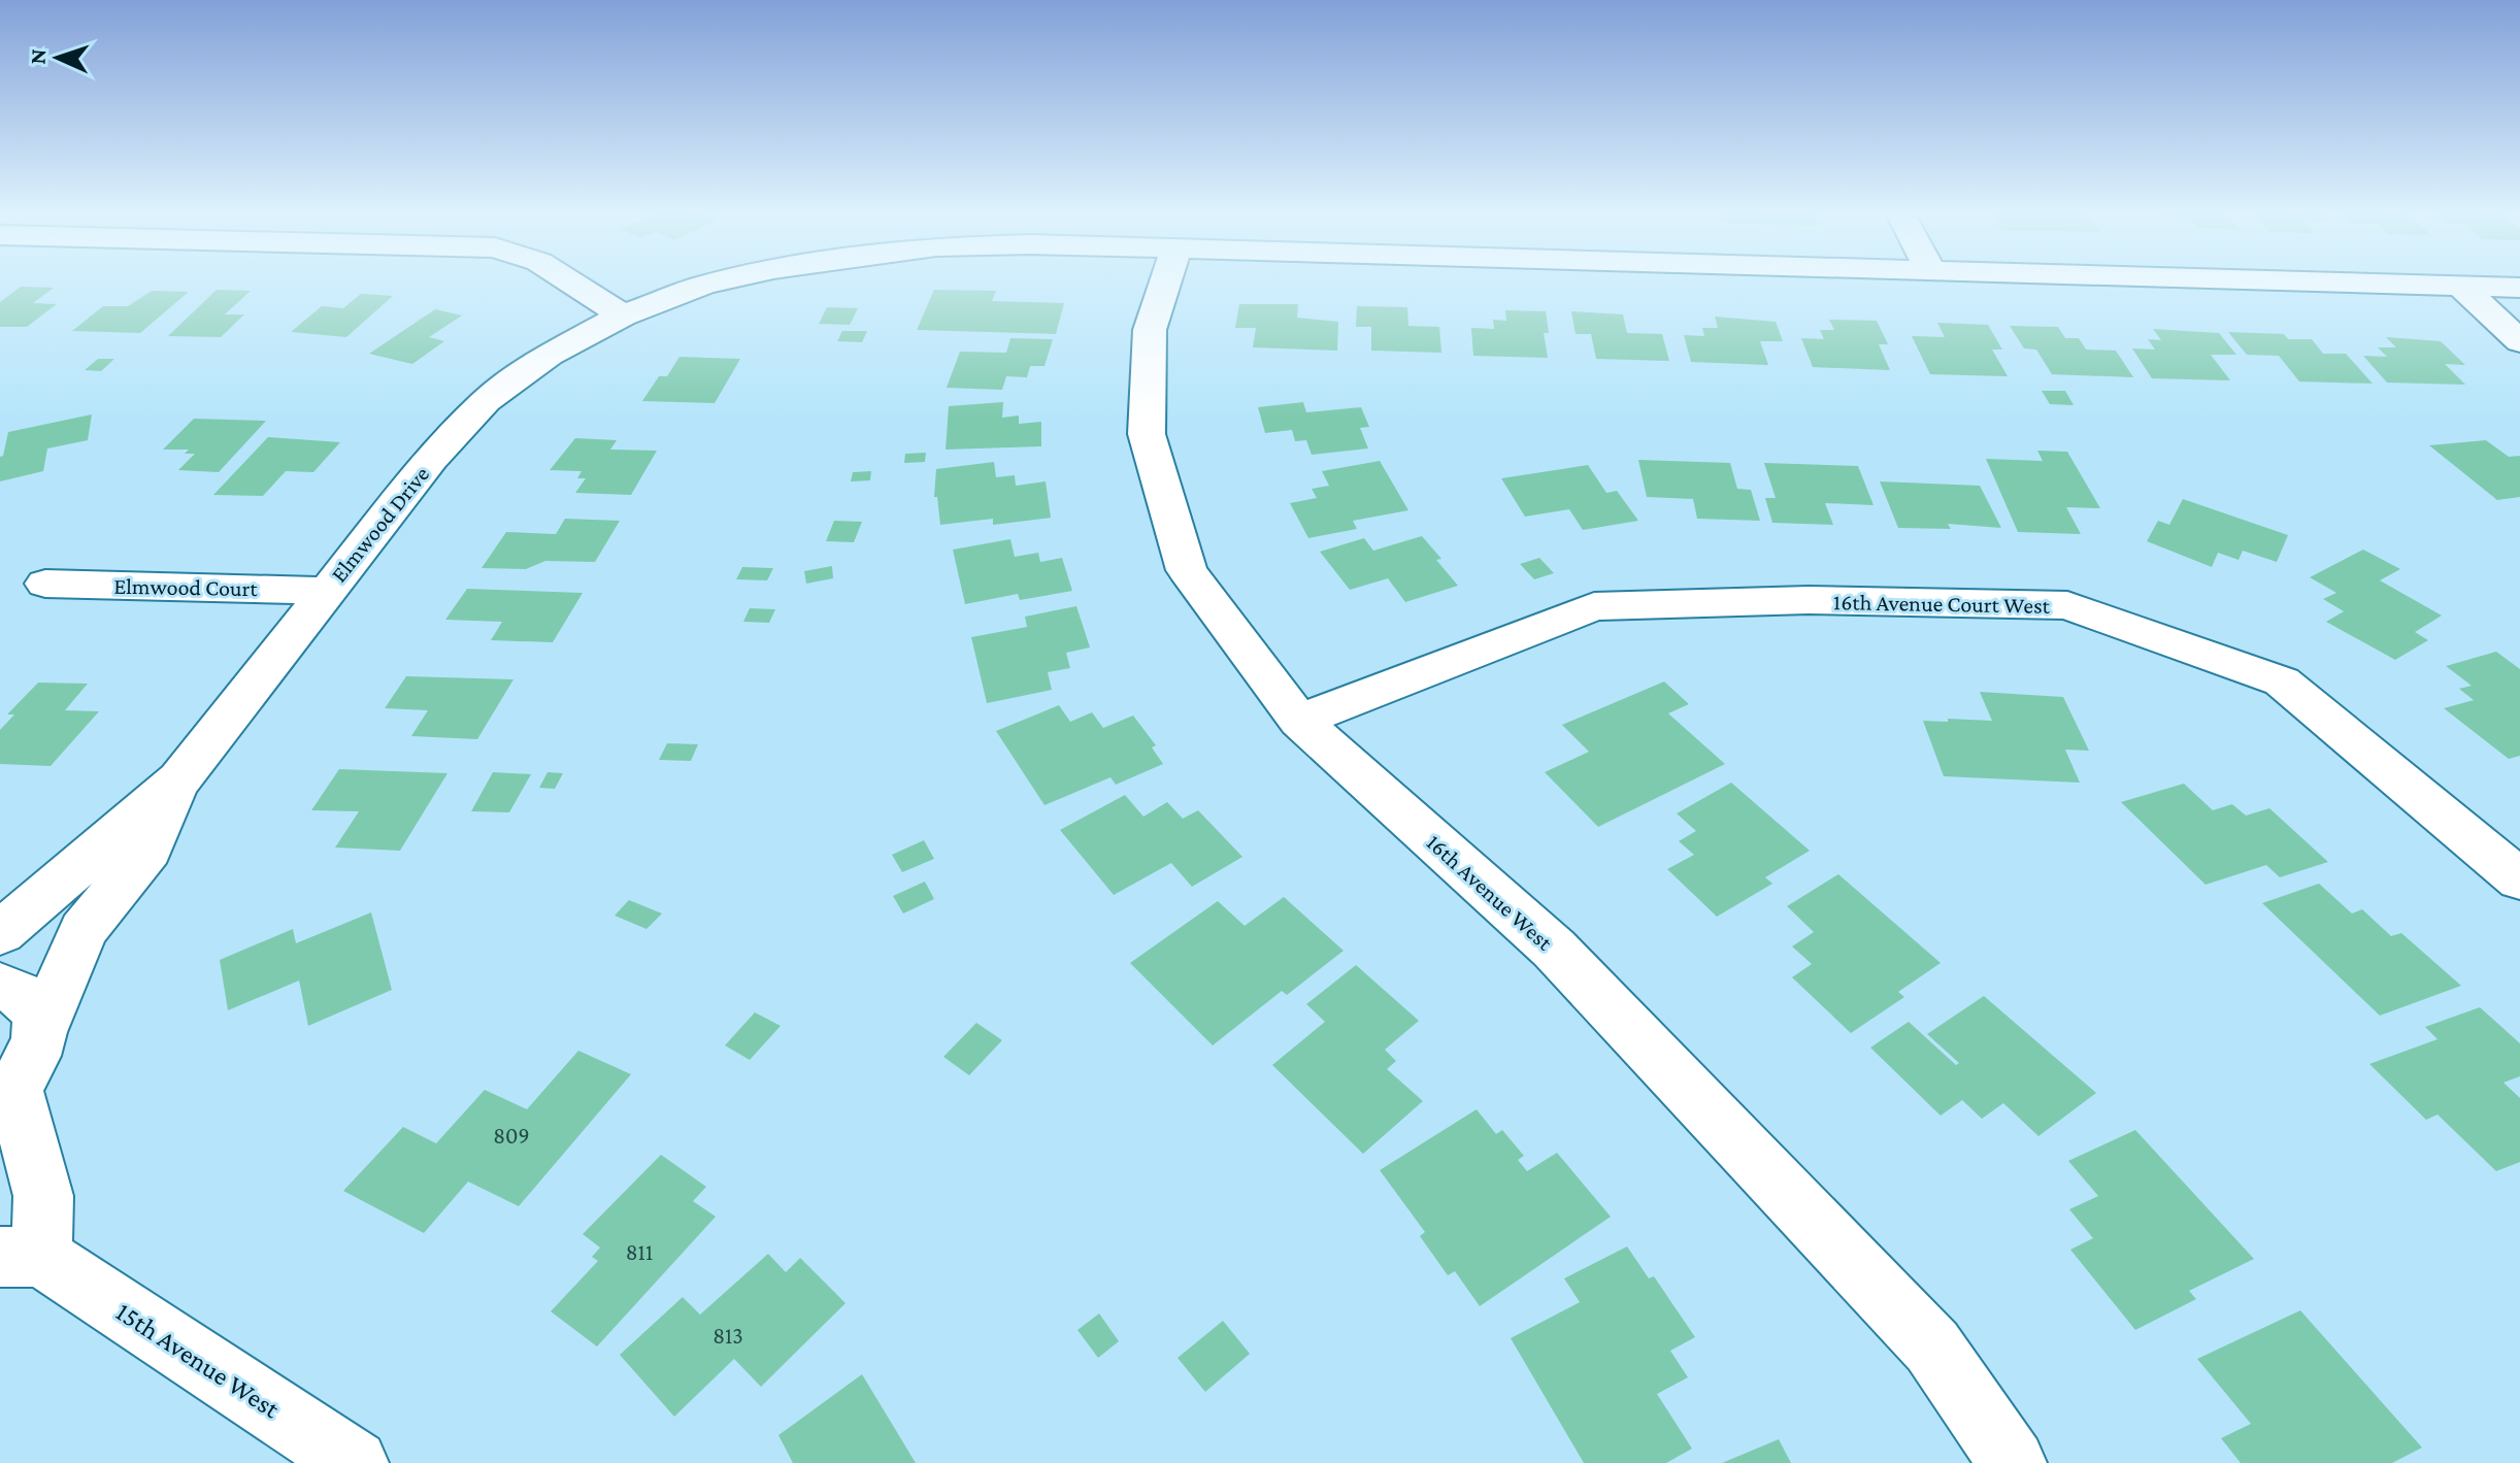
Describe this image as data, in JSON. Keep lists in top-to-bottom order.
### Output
{
  "streets": {
    "street": [
      "Elmwood Drive",
      "Elmwood Court",
      "16th Avenue Court West",
      "16th Avenue West",
      "15th Avenue West"
    ]
  },
  "crossings": [
    ["Elmwood Drive", "Elmwood Court"],
    ["Elmwood Drive", "15th Avenue West"],
    ["16th Avenue Court West", "16th Avenue West"]
  ],
  "house_numbers": ["809", "811", "813"],
  "north": "left"
}
